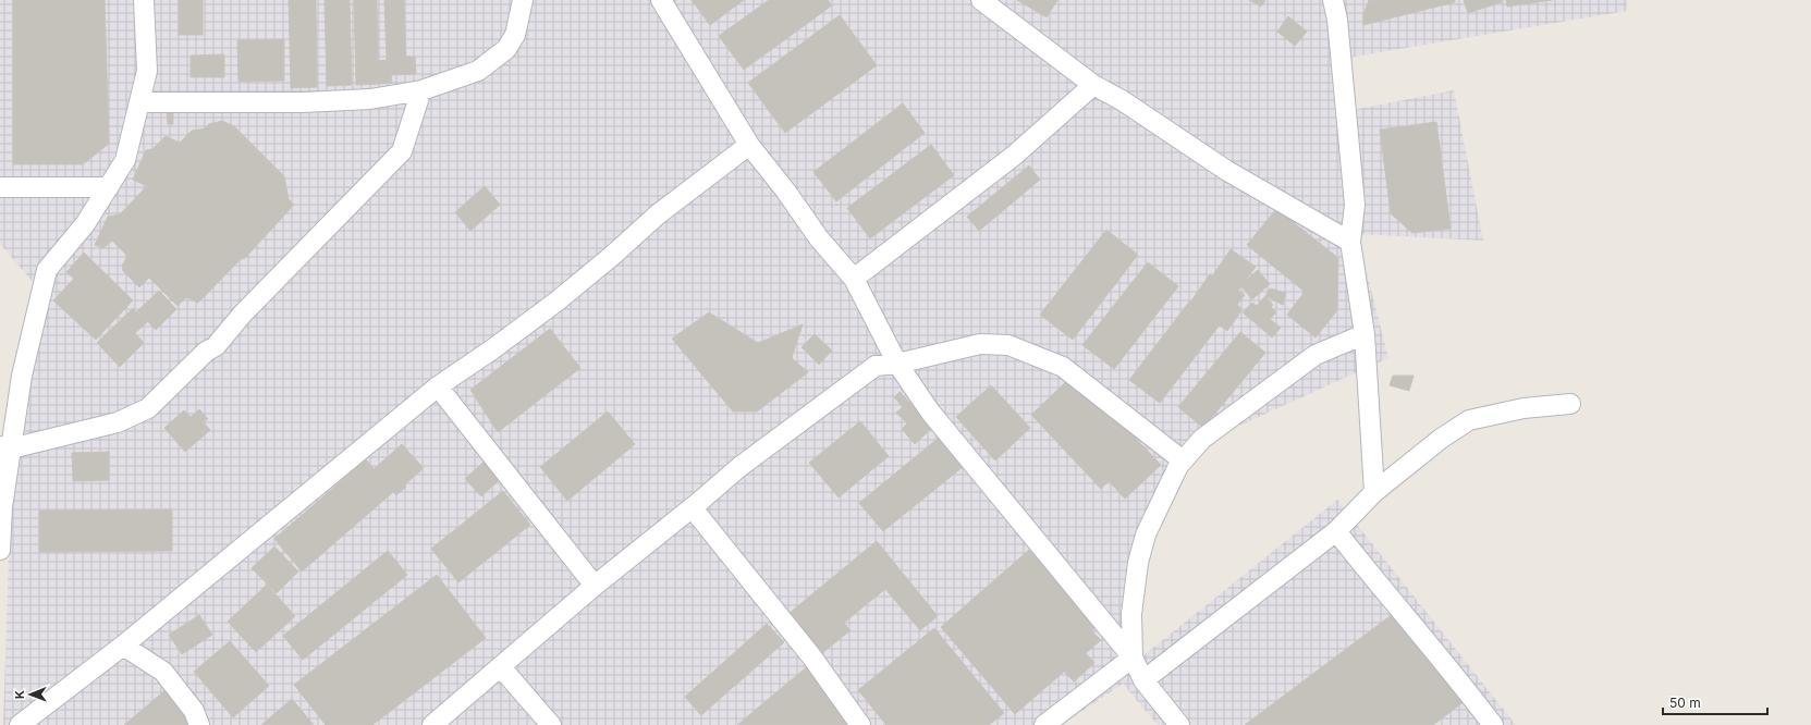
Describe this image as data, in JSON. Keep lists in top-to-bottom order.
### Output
{
  "scale_bar": "50 m",
  "north": "left"
}
